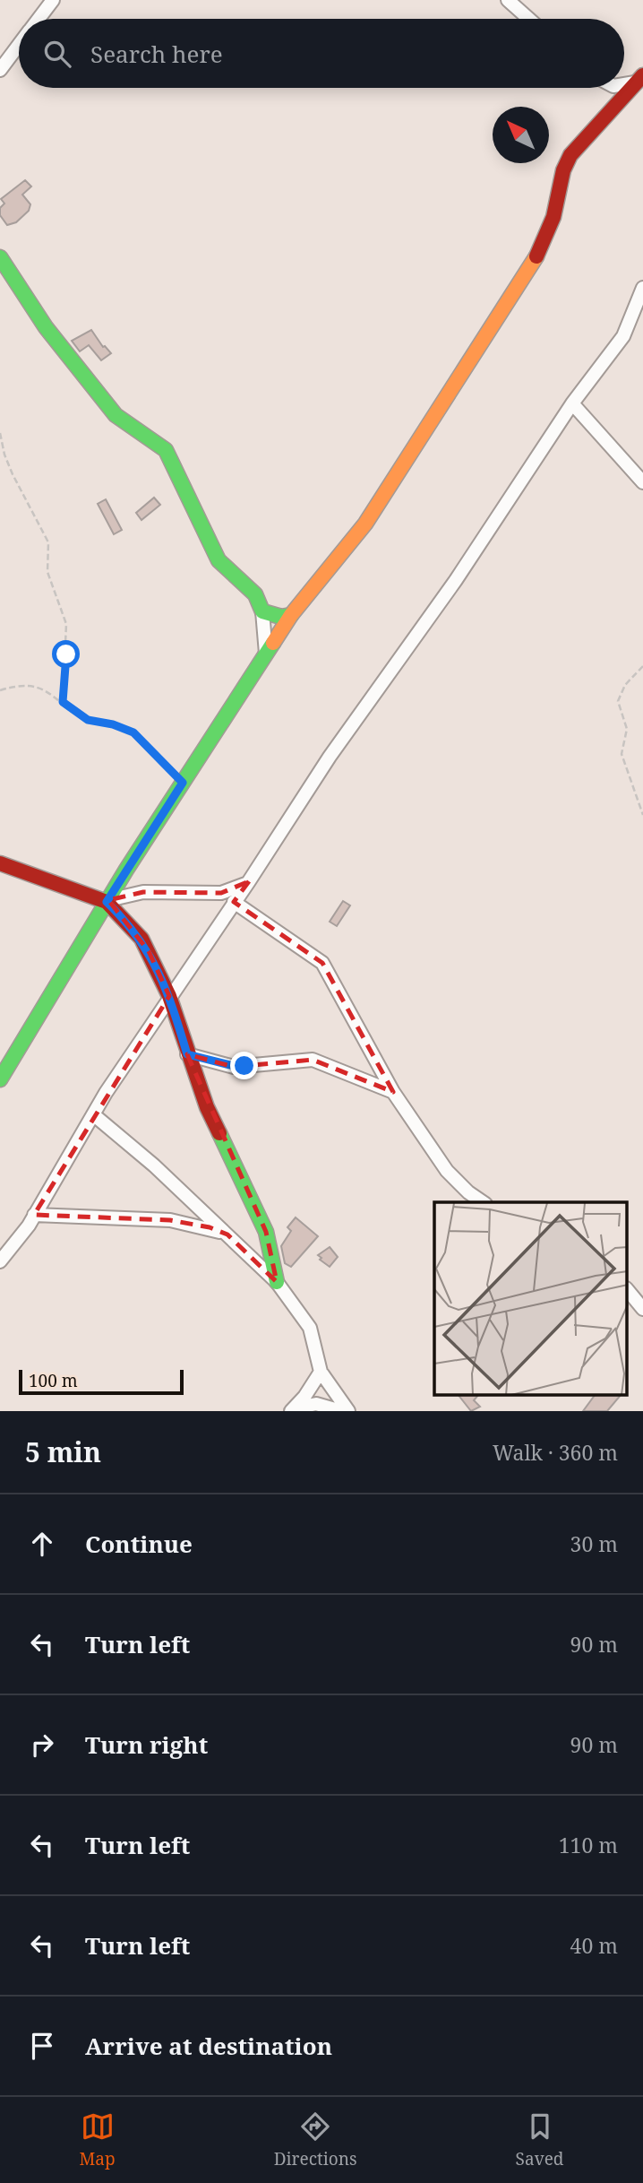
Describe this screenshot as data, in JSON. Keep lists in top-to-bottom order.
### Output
{
  "scale_bar": "100 m",
  "north": "top left",
  "page": {
    "search": "Search here",
    "scale": "100 m",
    "heading": ["5 min", "Walk · 360 m"],
    "list": [
      ["Continue", "30 m"],
      ["Turn left", "90 m"],
      ["Turn right", "90 m"],
      ["Turn left", "110 m"],
      ["Turn left", "40 m"],
      "Arrive at destination"
    ],
    "nav": ["Map", "Directions", "Saved"]
  }
}
